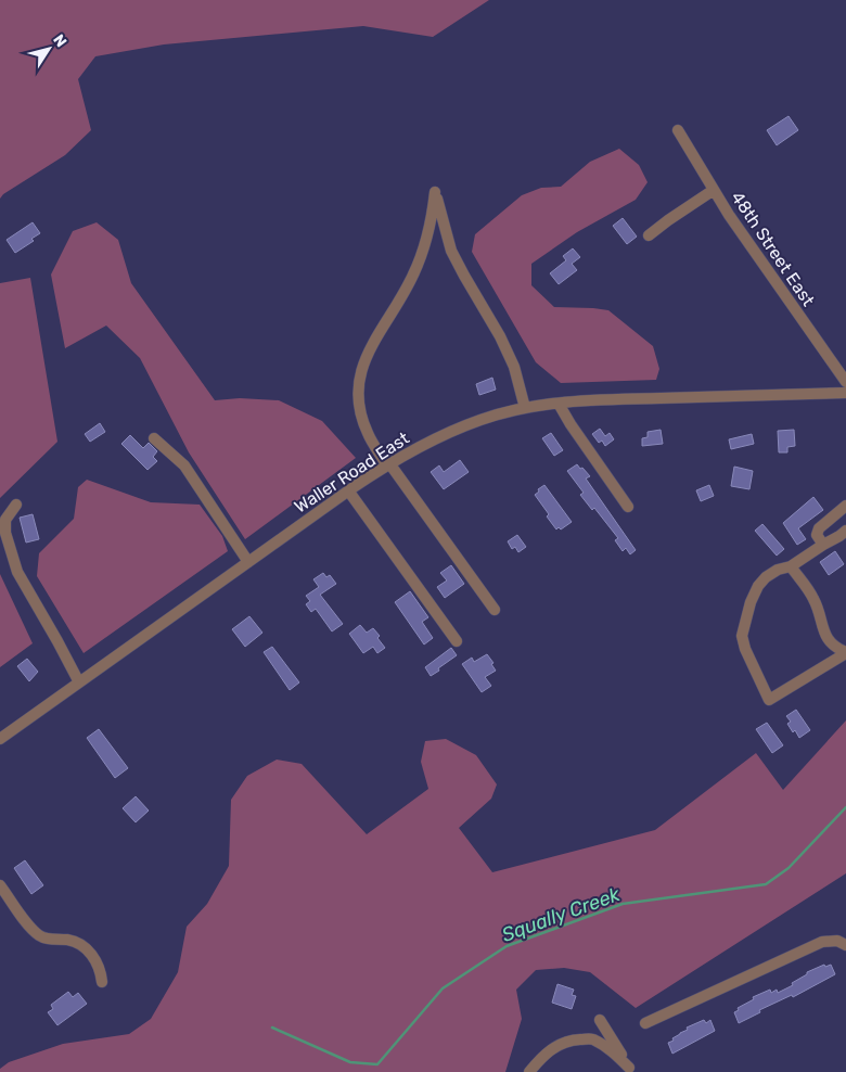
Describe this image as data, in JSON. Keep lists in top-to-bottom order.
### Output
{
  "streets": {
    "street": ["48th Street East", "Waller Road East"]
  },
  "water": ["Squally Creek"],
  "north": "top right"
}
